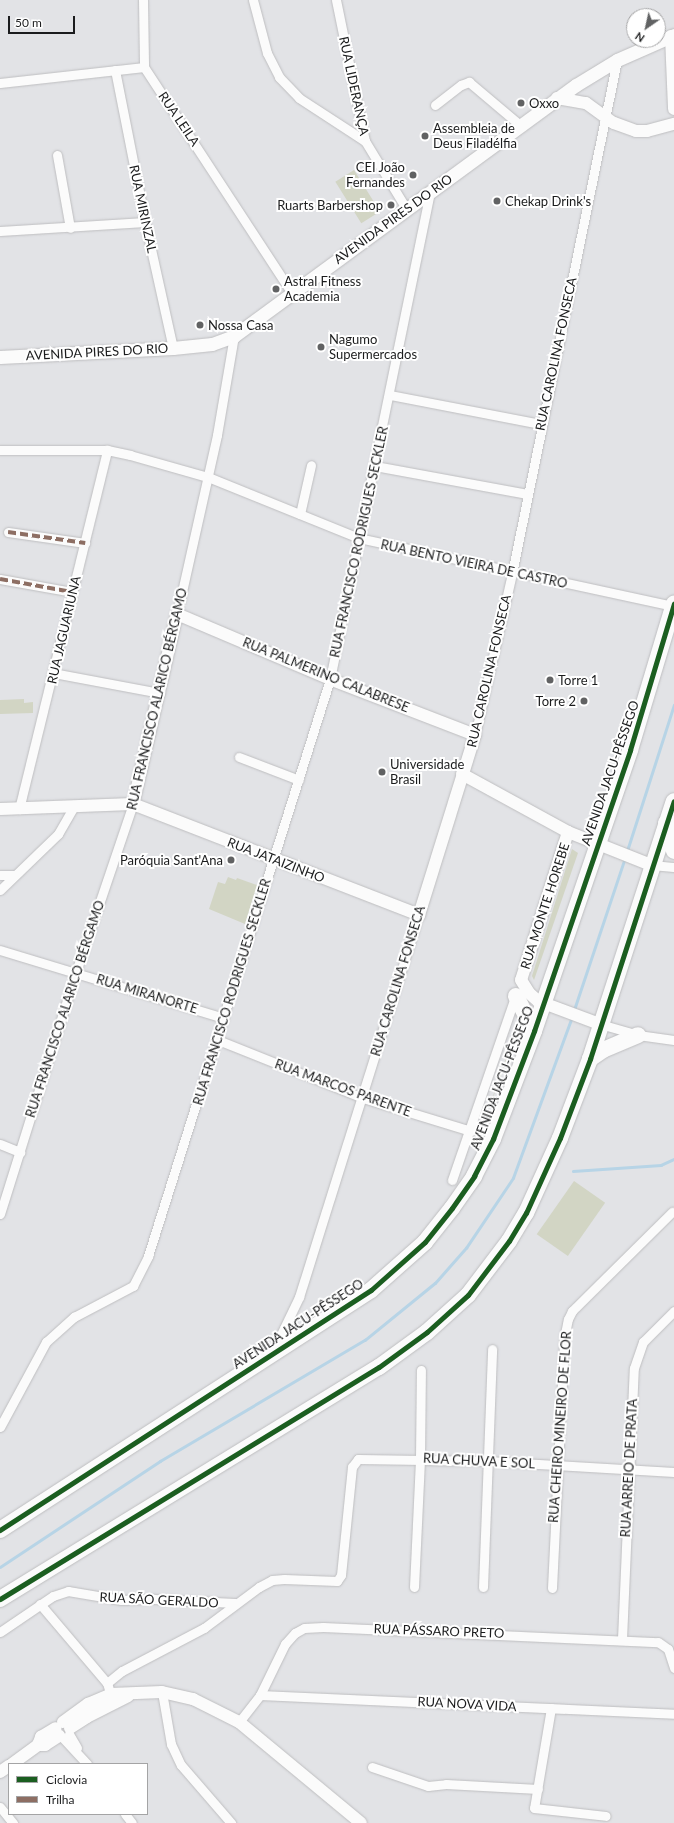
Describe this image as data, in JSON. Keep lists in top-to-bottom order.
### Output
{
  "streets": {
    "highway": ["AVENIDA JACU-PÊSSEGO"],
    "main road": ["AVENIDA PIRES DO RIO"],
    "street": [
      "RUA LIDERANÇA",
      "RUA LEILA",
      "RUA MIRINZAL",
      "RUA CAROLINA FONSECA",
      "RUA FRANCISCO RODRIGUES SECKLER",
      "RUA BENTO VIEIRA DE CASTRO",
      "RUA JAGUARIUNA",
      "RUA PALMERINO CALABRESE",
      "RUA FRANCISCO ALARICO BÉRGAMO",
      "RUA JATAIZINHO",
      "RUA MONTE HOREBE",
      "RUA MIRANORTE",
      "RUA MARCOS PARENTE",
      "RUA CHEIRO MINEIRO DE FLOR",
      "RUA CHUVA E SOL",
      "RUA ARREIO DE PRATA",
      "RUA SÃO GERALDO",
      "RUA PÁSSARO PRETO",
      "RUA NOVA VIDA"
    ]
  },
  "crossings": [
    ["RUA LIDERANÇA", "AVENIDA PIRES DO RIO"],
    ["RUA LEILA", "AVENIDA PIRES DO RIO"],
    ["RUA MIRINZAL", "AVENIDA PIRES DO RIO"],
    ["AVENIDA PIRES DO RIO", "RUA CAROLINA FONSECA"],
    ["AVENIDA PIRES DO RIO", "RUA FRANCISCO RODRIGUES SECKLER"],
    ["AVENIDA PIRES DO RIO", "RUA FRANCISCO ALARICO BÉRGAMO"],
    ["RUA CAROLINA FONSECA", "RUA BENTO VIEIRA DE CASTRO"],
    ["RUA CAROLINA FONSECA", "RUA PALMERINO CALABRESE"],
    ["RUA CAROLINA FONSECA", "AVENIDA JACU-PÊSSEGO"],
    ["RUA CAROLINA FONSECA", "RUA JATAIZINHO"],
    ["RUA CAROLINA FONSECA", "RUA MARCOS PARENTE"],
    ["RUA FRANCISCO RODRIGUES SECKLER", "RUA BENTO VIEIRA DE CASTRO"],
    ["RUA FRANCISCO RODRIGUES SECKLER", "RUA PALMERINO CALABRESE"],
    ["RUA FRANCISCO RODRIGUES SECKLER", "RUA JATAIZINHO"],
    ["RUA FRANCISCO RODRIGUES SECKLER", "RUA MIRANORTE"],
    ["RUA FRANCISCO RODRIGUES SECKLER", "RUA MARCOS PARENTE"],
    ["RUA BENTO VIEIRA DE CASTRO", "RUA JAGUARIUNA"],
    ["RUA BENTO VIEIRA DE CASTRO", "RUA FRANCISCO ALARICO BÉRGAMO"],
    ["RUA BENTO VIEIRA DE CASTRO", "AVENIDA JACU-PÊSSEGO"],
    ["RUA PALMERINO CALABRESE", "RUA FRANCISCO ALARICO BÉRGAMO"],
    ["RUA FRANCISCO ALARICO BÉRGAMO", "RUA JATAIZINHO"],
    ["RUA FRANCISCO ALARICO BÉRGAMO", "RUA MIRANORTE"],
    ["AVENIDA JACU-PÊSSEGO", "RUA MONTE HOREBE"],
    ["RUA MONTE HOREBE", "RUA MARCOS PARENTE"],
    ["RUA CHEIRO MINEIRO DE FLOR", "RUA CHUVA E SOL"],
    ["RUA CHUVA E SOL", "RUA ARREIO DE PRATA"],
    ["RUA CHUVA E SOL", "RUA SÃO GERALDO"],
    ["RUA ARREIO DE PRATA", "RUA PÁSSARO PRETO"],
    ["RUA PÁSSARO PRETO", "RUA NOVA VIDA"]
  ],
  "places": [
    "Oxxo",
    "Assembleia de Deus Filadélfia",
    "CEI João Fernandes",
    "Chekap Drink's",
    "Ruarts Barbershop",
    "Astral Fitness Academia",
    "Nossa Casa",
    "Nagumo Supermercados",
    "Torre 1",
    "Torre 2",
    "Universidade Brasil",
    "Paróquia Sant'Ana"
  ],
  "legend": ["Ciclovia", "Trilha"],
  "scale_bar": "50 m",
  "north": "bottom left"
}
